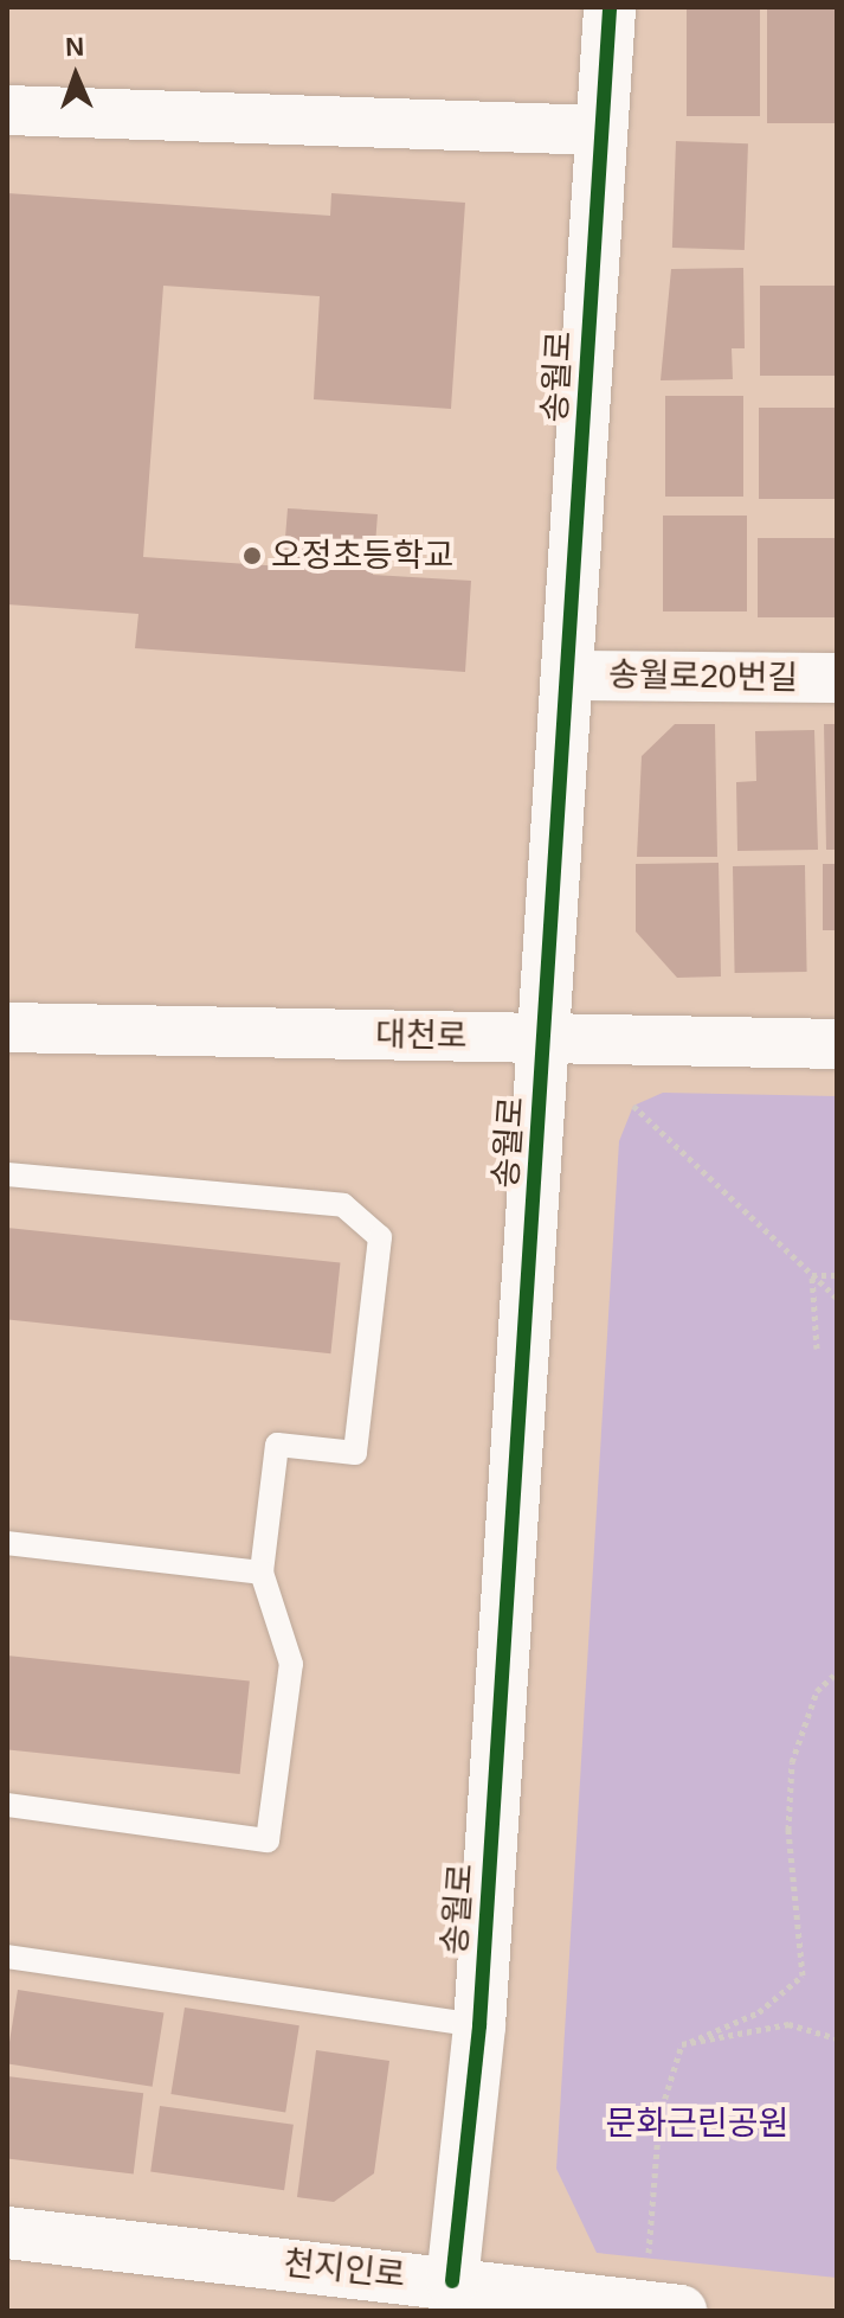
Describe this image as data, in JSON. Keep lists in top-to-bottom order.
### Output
{
  "streets": {
    "street": [
      "송월로",
      "송월로20번길",
      "대천로",
      "천지인로"
    ]
  },
  "crossings": [
    ["송월로", "송월로20번길"],
    ["송월로", "대천로"],
    ["송월로", "천지인로"]
  ],
  "parks": ["문화근린공원"],
  "places": ["오정초등학교"],
  "north": "top"
}
